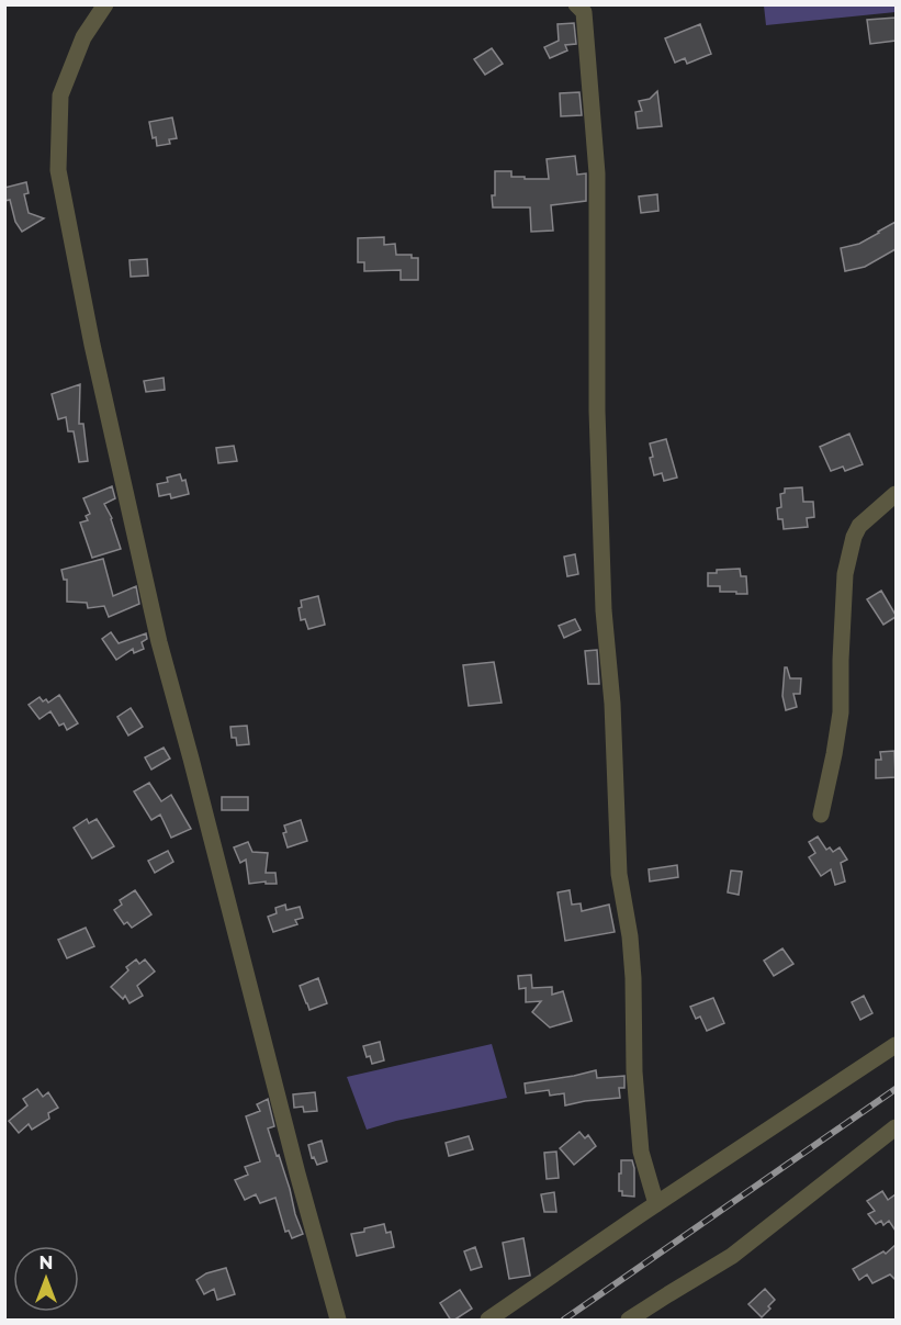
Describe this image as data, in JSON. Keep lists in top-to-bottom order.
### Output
{
  "north": "top"
}
